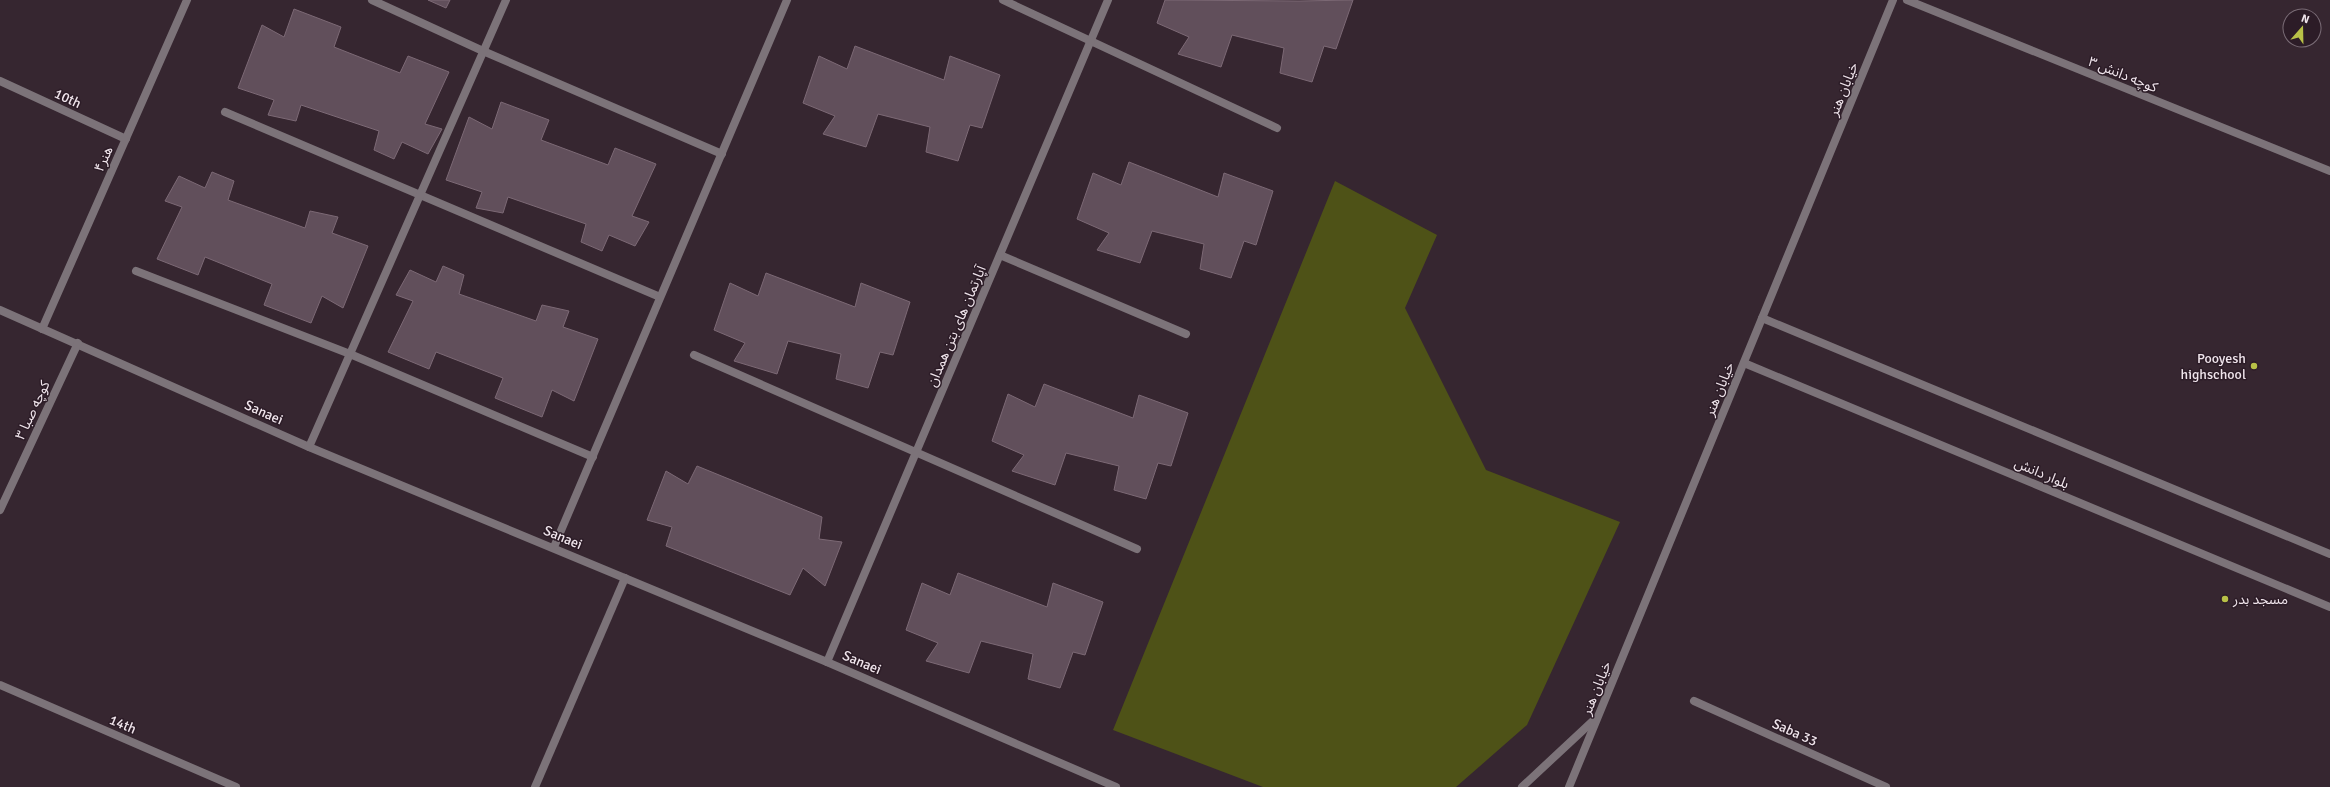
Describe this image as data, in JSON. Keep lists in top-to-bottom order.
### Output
{
  "streets": {
    "street": [
      "کوچه دانش ۳",
      "خیابان هنر",
      "10th",
      "هنر۴",
      "آپارتمان های بتن همدان",
      "کوچه صبا ۳",
      "Sanaei",
      "بلوار دانش",
      "14th",
      "Saba 33"
    ]
  },
  "crossings": [
    ["خیابان هنر", "بلوار دانش"],
    ["10th", "هنر۴"],
    ["هنر۴", "Sanaei"],
    ["آپارتمان های بتن همدان", "Sanaei"],
    ["کوچه صبا ۳", "Sanaei"]
  ],
  "places": ["Pooyesh highschool", "مسجد بدر"],
  "north": "top"
}
